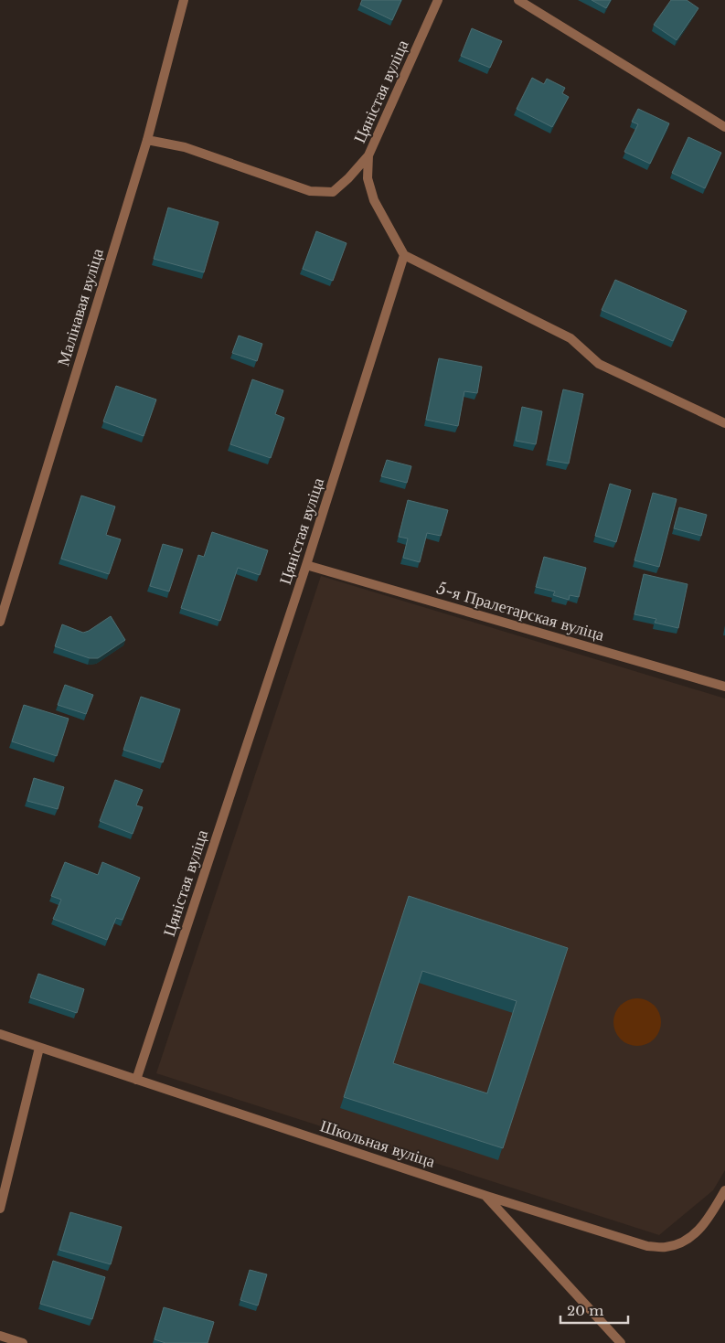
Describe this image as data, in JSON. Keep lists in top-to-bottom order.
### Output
{
  "streets": {
    "street": [
      "Цяністая вуліца",
      "Малінавая вуліца",
      "5-я Пралетарская вуліца",
      "Школьная вуліца"
    ]
  },
  "crossings": [
    ["Цяністая вуліца", "5-я Пралетарская вуліца"],
    ["Цяністая вуліца", "Школьная вуліца"]
  ],
  "scale_bar": "20 m"
}
